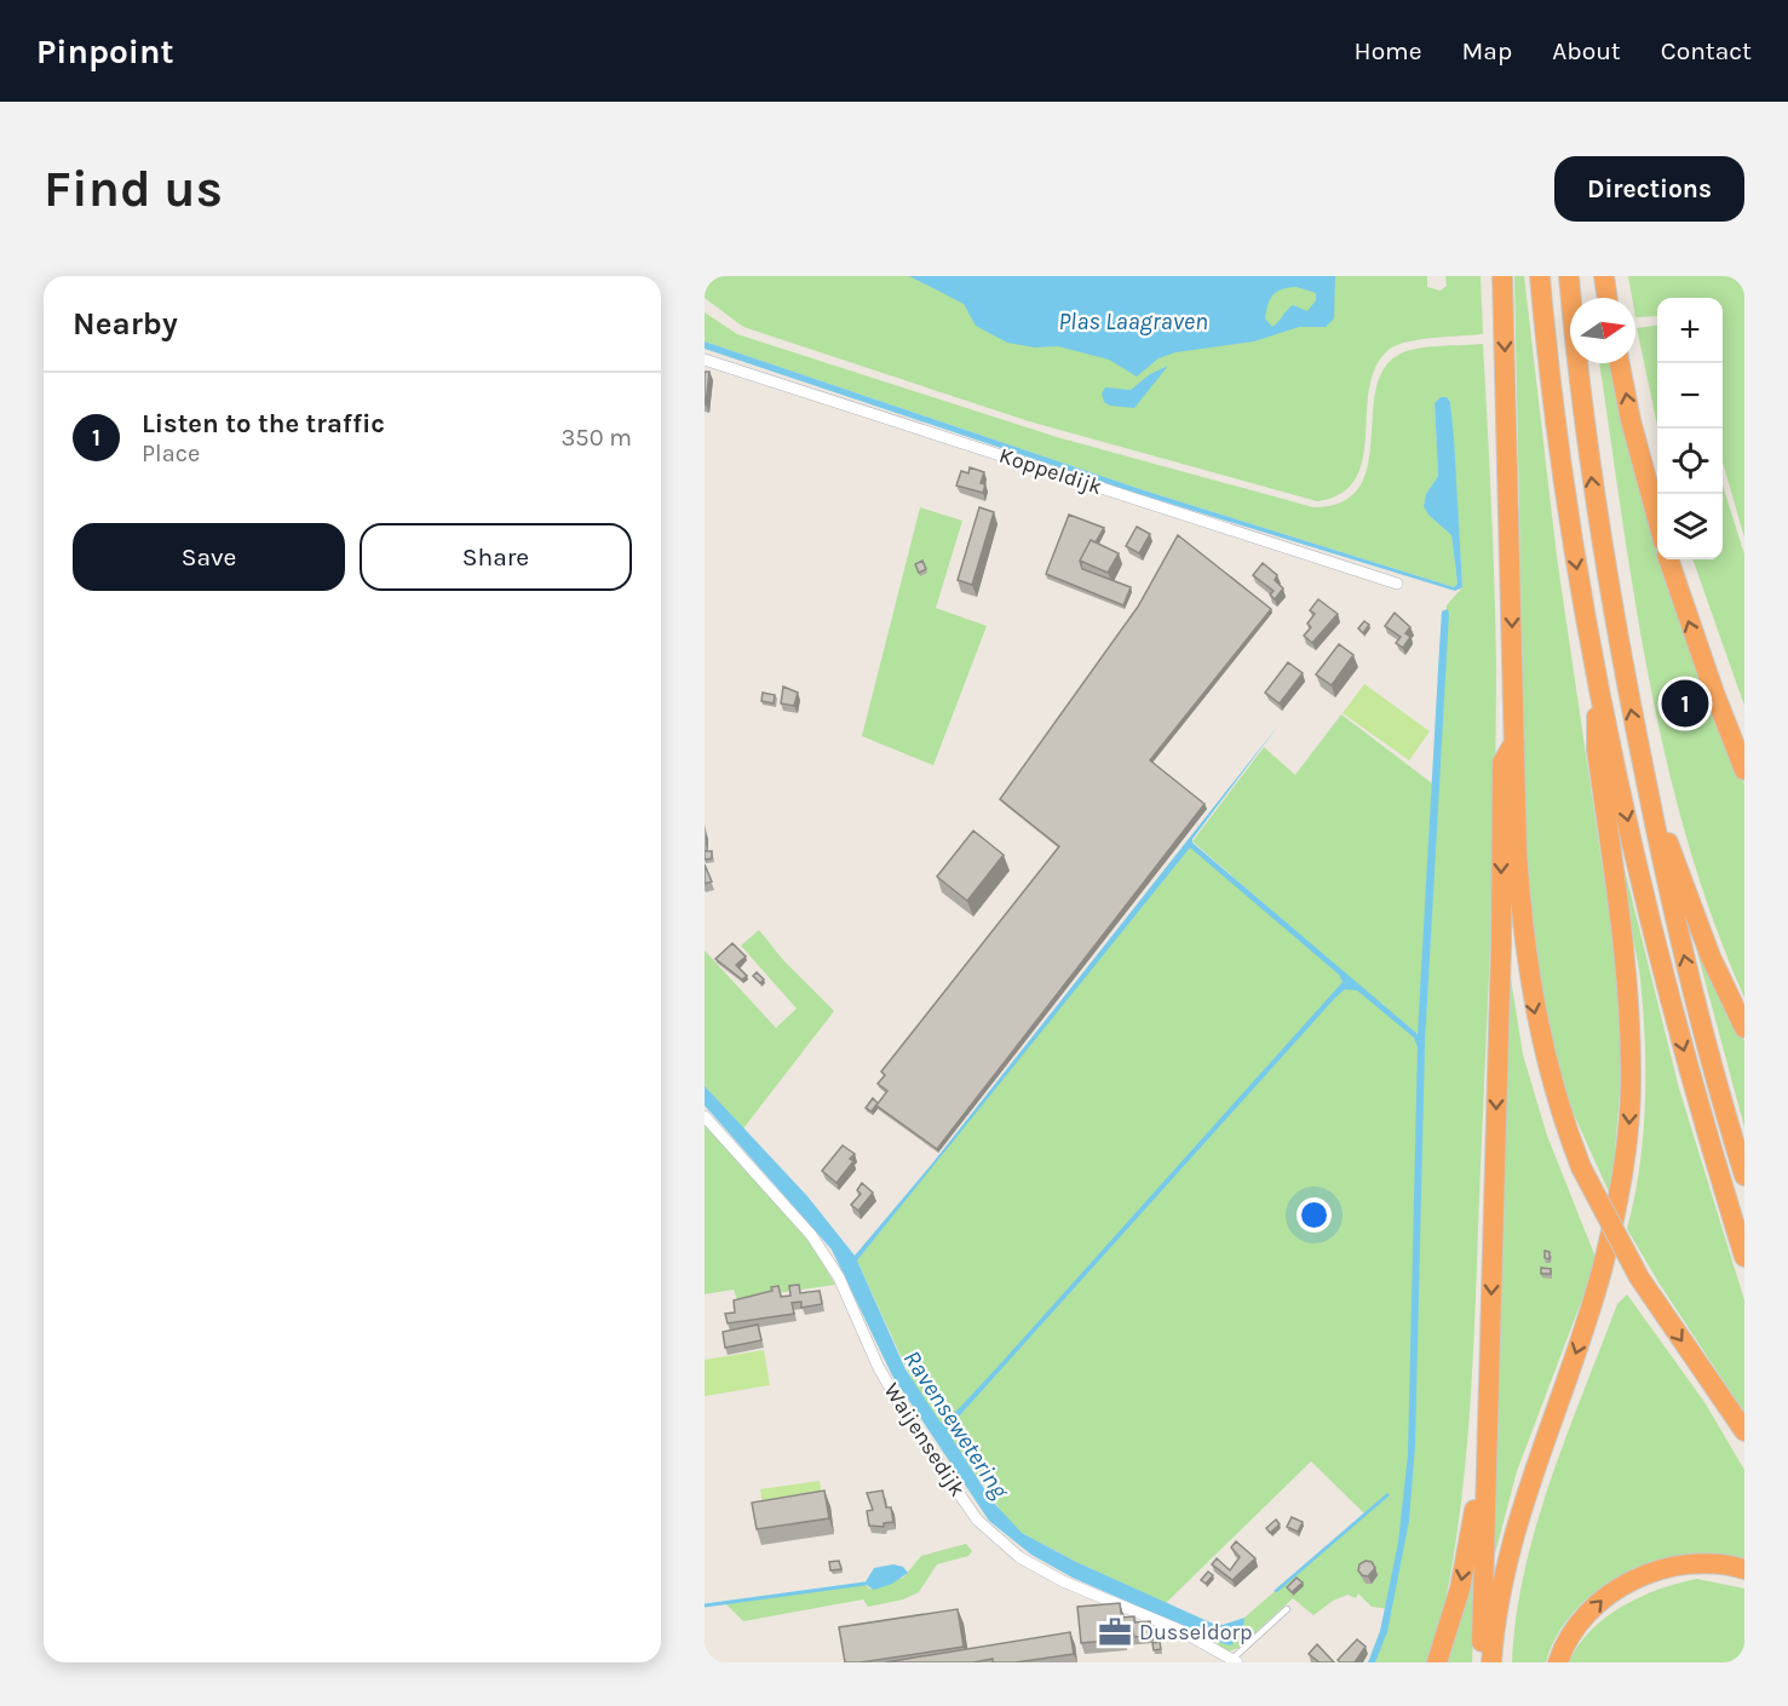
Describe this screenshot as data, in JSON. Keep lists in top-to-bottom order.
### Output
{
  "streets": {
    "street": ["Koppeldijk", "Waijensedijk"]
  },
  "water": ["Plas Laagraven", "Ravensewetering"],
  "places": {
    "office": ["Dusseldorp"]
  },
  "north": "right",
  "page": {
    "header": "Pinpoint",
    "nav": [
      "Home",
      "Map",
      "About",
      "Contact"
    ],
    "buttons": [
      "Directions",
      ["Save", "Share"]
    ],
    "title": "Find us",
    "heading": "Nearby",
    "map_buttons": ["+", "−"],
    "list": [
      {
        "mark": "1",
        "name": "Listen to the traffic",
        "note": "Place",
        "value": "350 m"
      }
    ],
    "pins": "1"
  }
}
